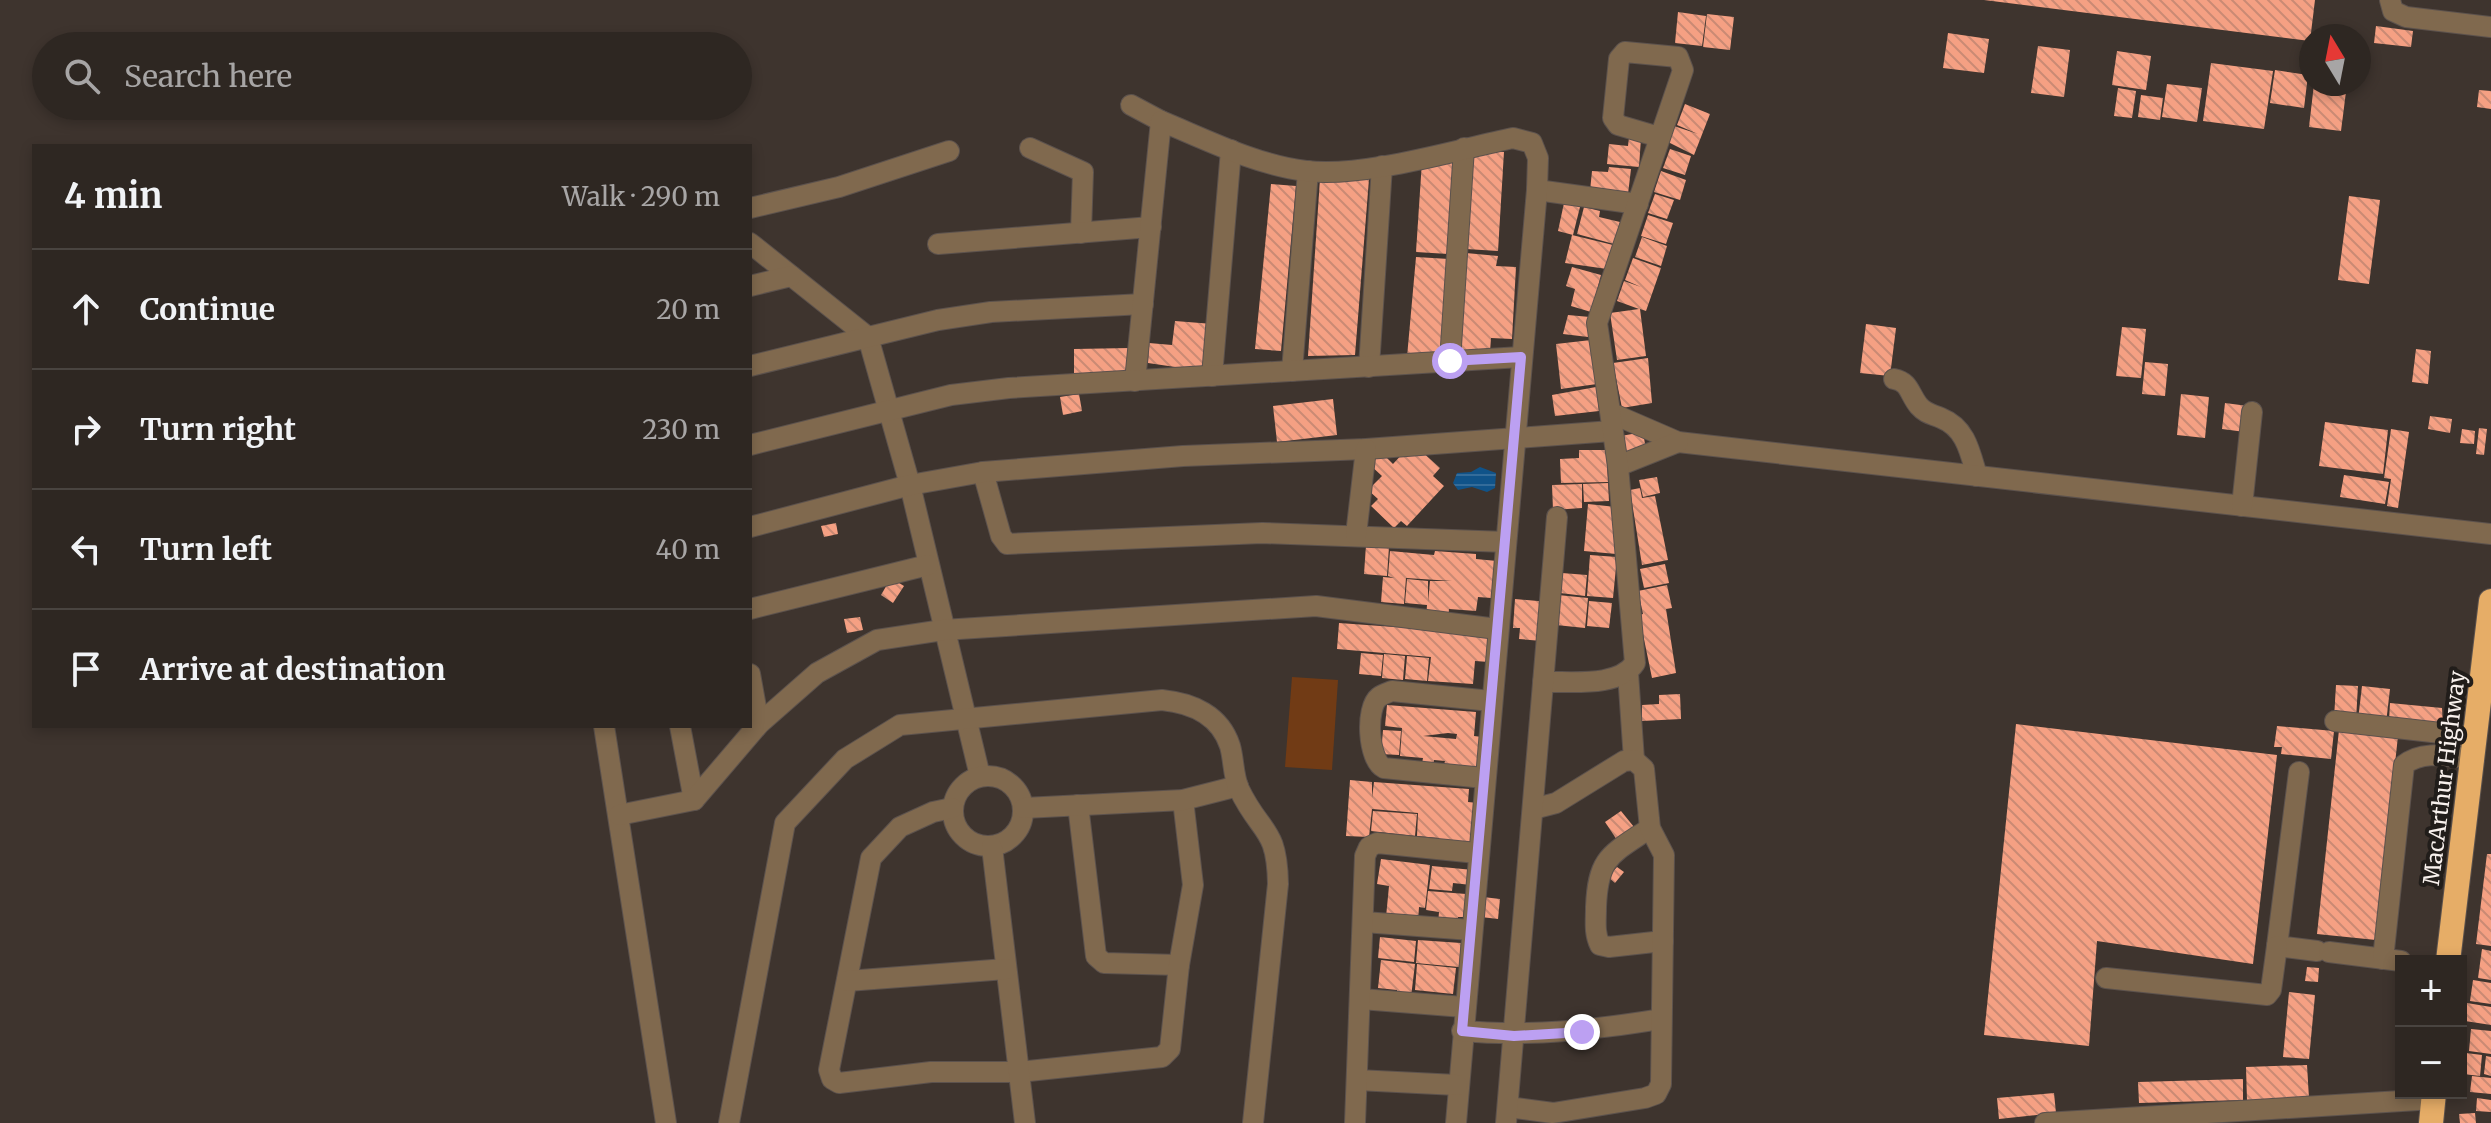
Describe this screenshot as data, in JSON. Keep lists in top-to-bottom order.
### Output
{
  "streets": {
    "highway": ["MacArthur Highway"]
  },
  "north": "top",
  "page": {
    "search": "Search here",
    "heading": ["4 min", "Walk · 290 m"],
    "list": [
      ["Continue", "20 m"],
      ["Turn right", "230 m"],
      ["Turn left", "40 m"],
      "Arrive at destination"
    ],
    "map_buttons": ["+", "−"]
  }
}
